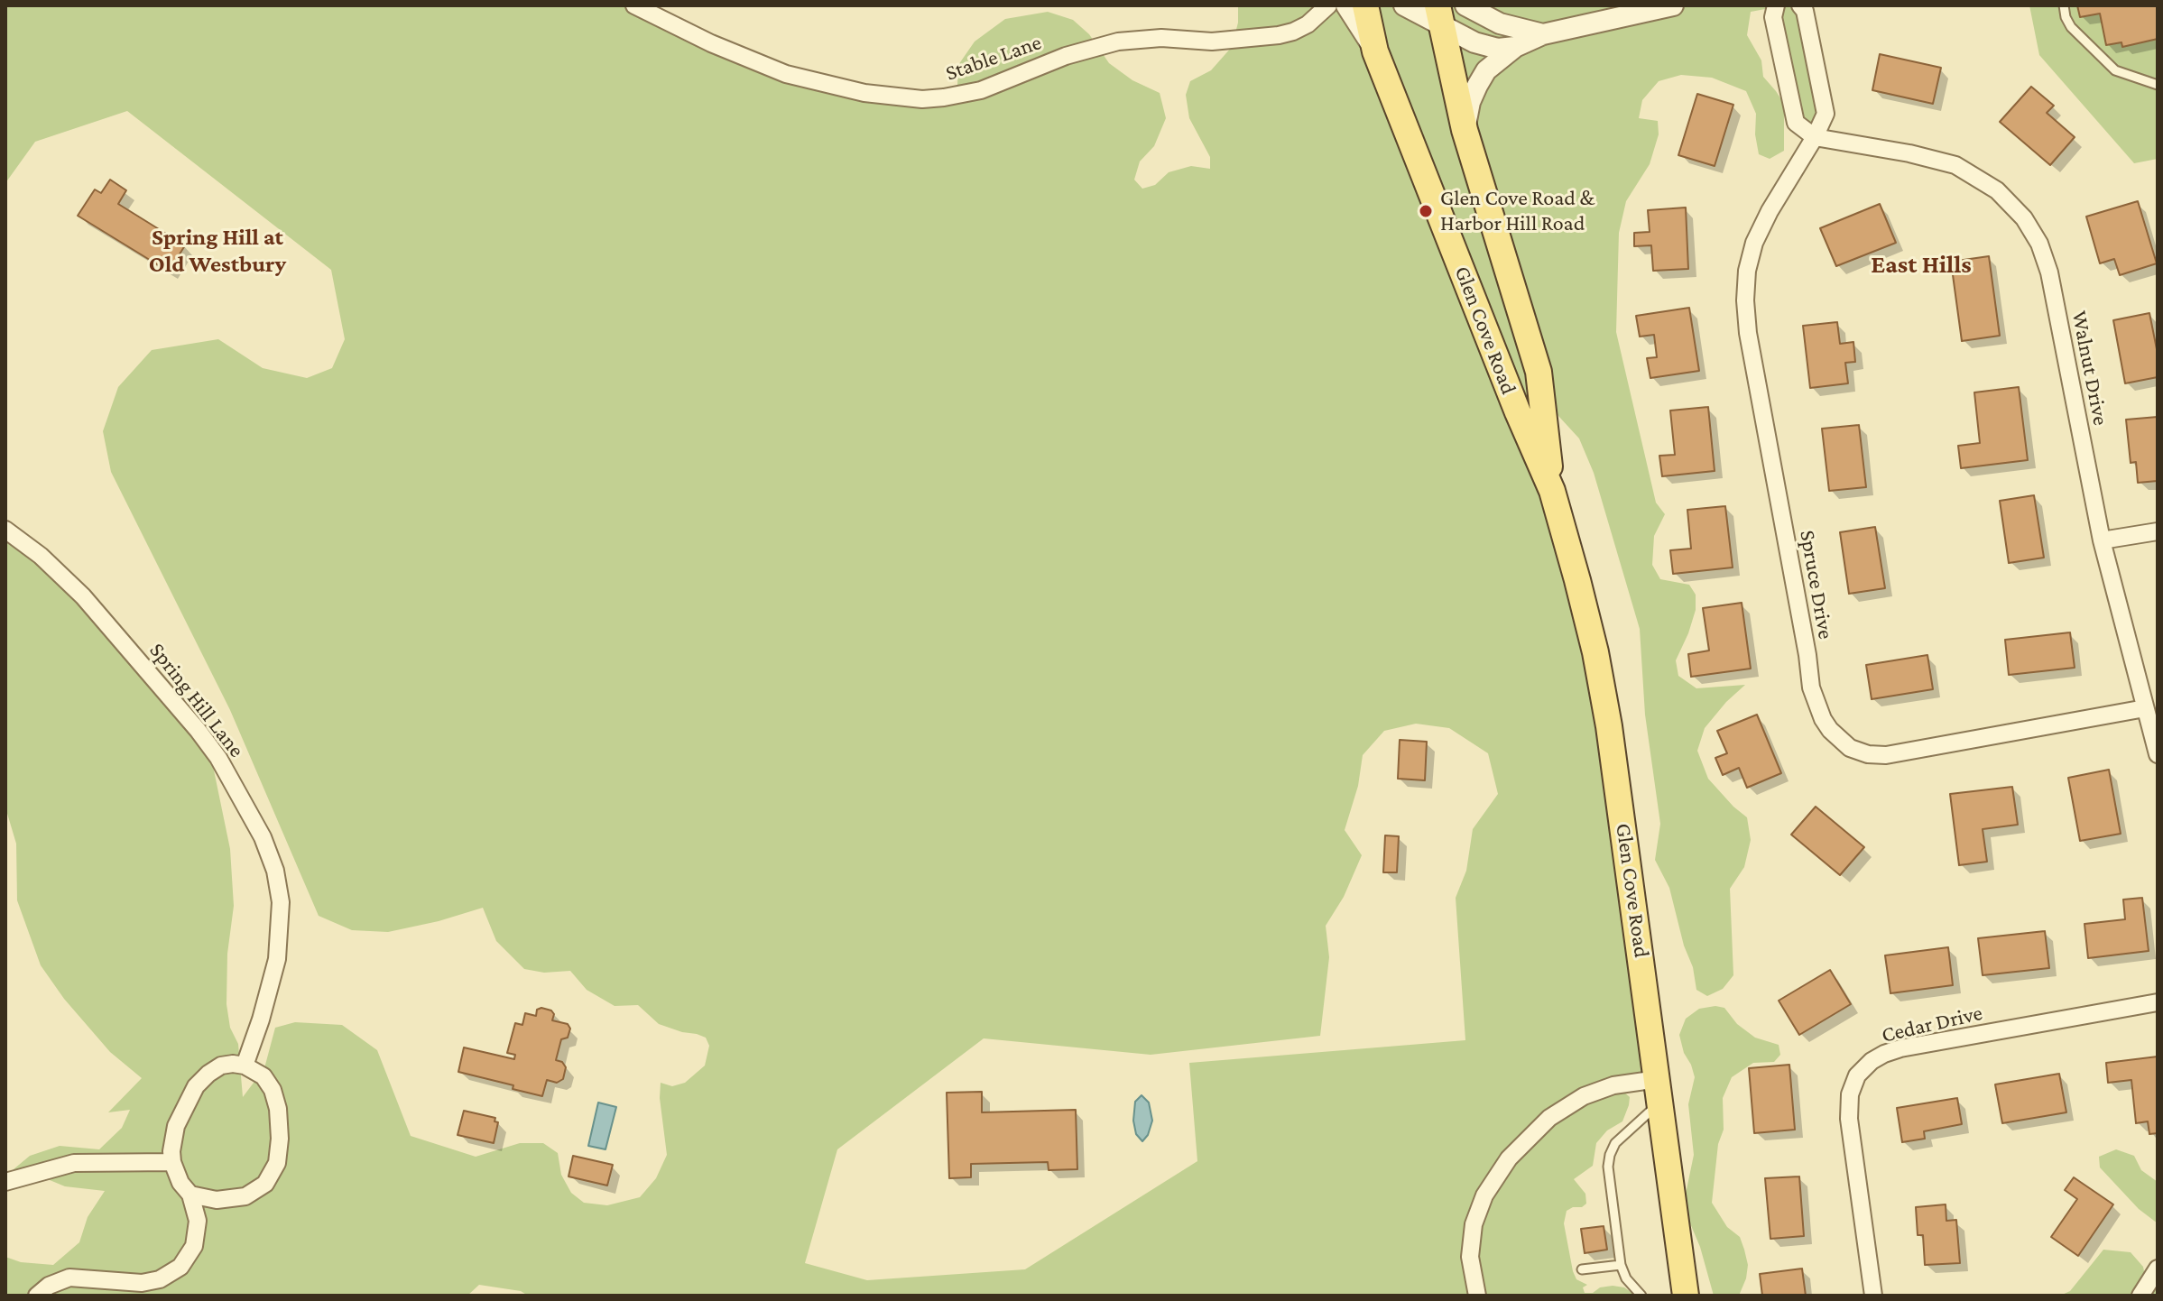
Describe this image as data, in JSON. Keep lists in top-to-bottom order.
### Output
{
  "streets": {
    "main road": ["Glen Cove Road"],
    "street": [
      "Stable Lane",
      "Walnut Drive",
      "Spruce Drive",
      "Spring Hill Lane",
      "Cedar Drive"
    ]
  },
  "crossings": [
    ["Walnut Drive", "Spruce Drive"]
  ],
  "districts": ["Spring Hill at Old Westbury", "East Hills"],
  "places": ["Glen Cove Road & Harbor Hill Road"]
}
